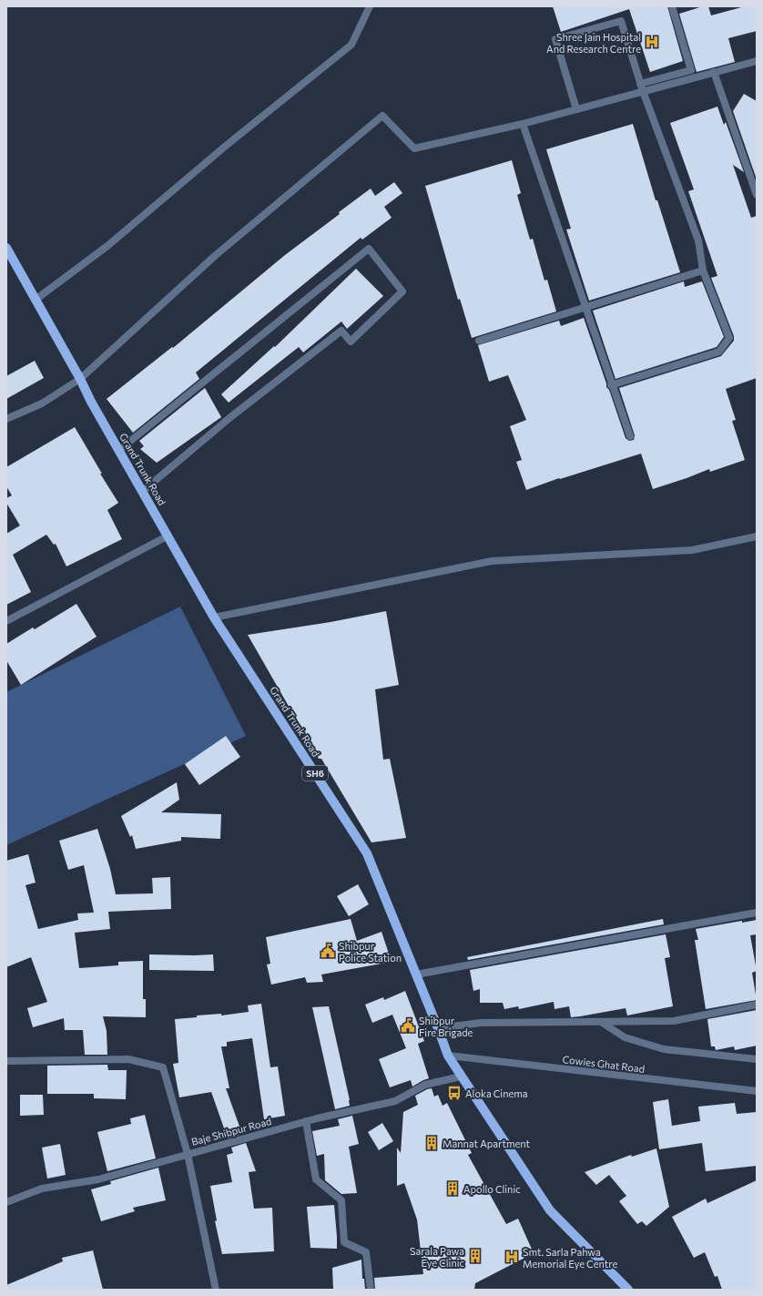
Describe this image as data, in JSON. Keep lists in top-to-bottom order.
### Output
{
  "streets": {
    "main road": ["Grand Trunk Road", "SH6"],
    "street": ["Cowies Ghat Road", "Baje Shibpur Road"]
  },
  "crossings": [
    ["Grand Trunk Road", "Cowies Ghat Road"],
    ["Grand Trunk Road", "Baje Shibpur Road"]
  ],
  "places": {
    "hospital": ["Shree Jain Hospital And Research Centre", "Smt. Sarla Pahwa Memorial Eye Centre"],
    "public building": ["Shibpur Police Station", "Shibpur Fire Brigade"],
    "bus stop": ["Aloka Cinema"],
    "building": ["Mannat Apartment", "Apollo Clinic", "Sarala Pawa Eye Clinic"]
  }
}
